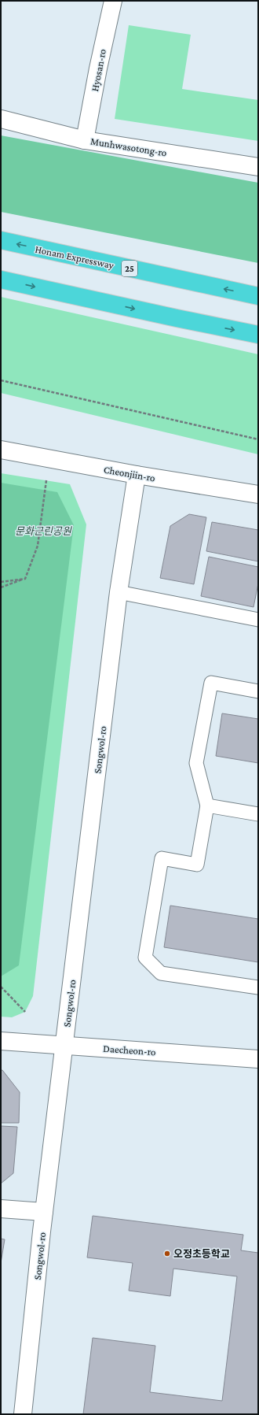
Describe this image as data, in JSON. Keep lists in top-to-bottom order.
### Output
{
  "streets": {
    "highway": ["Honam Expressway", "25"],
    "street": [
      "Hyosan-ro",
      "Munhwasotong-ro",
      "Cheonjiin-ro",
      "Songwol-ro",
      "Daecheon-ro"
    ]
  },
  "crossings": [
    ["Hyosan-ro", "Munhwasotong-ro"],
    ["Cheonjiin-ro", "Songwol-ro"],
    ["Songwol-ro", "Daecheon-ro"]
  ],
  "parks": ["문화근린공원"],
  "places": ["오정초등학교"]
}
